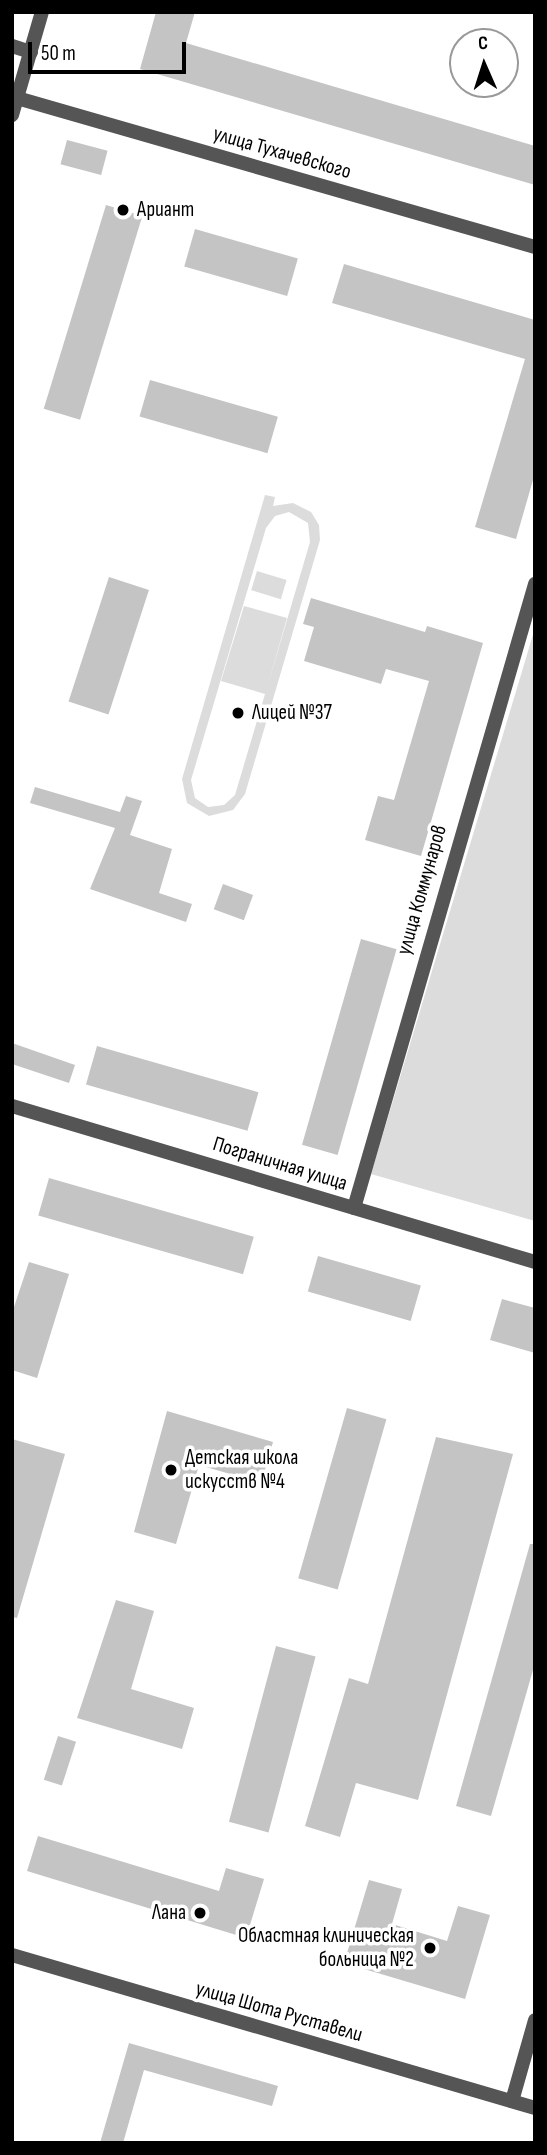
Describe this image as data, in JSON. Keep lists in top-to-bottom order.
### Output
{
  "streets": {
    "street": [
      "улица Тухачевского",
      "улица Коммунаров",
      "Пограничная улица",
      "улица Шота Руставели"
    ]
  },
  "crossings": [
    ["улица Коммунаров", "Пограничная улица"]
  ],
  "places": [
    "Ариант",
    "Лицей №37",
    "Детская школа искусств №4",
    "Лана",
    "Областная клиническая больница №2"
  ],
  "scale_bar": "50 m",
  "north": "top"
}
